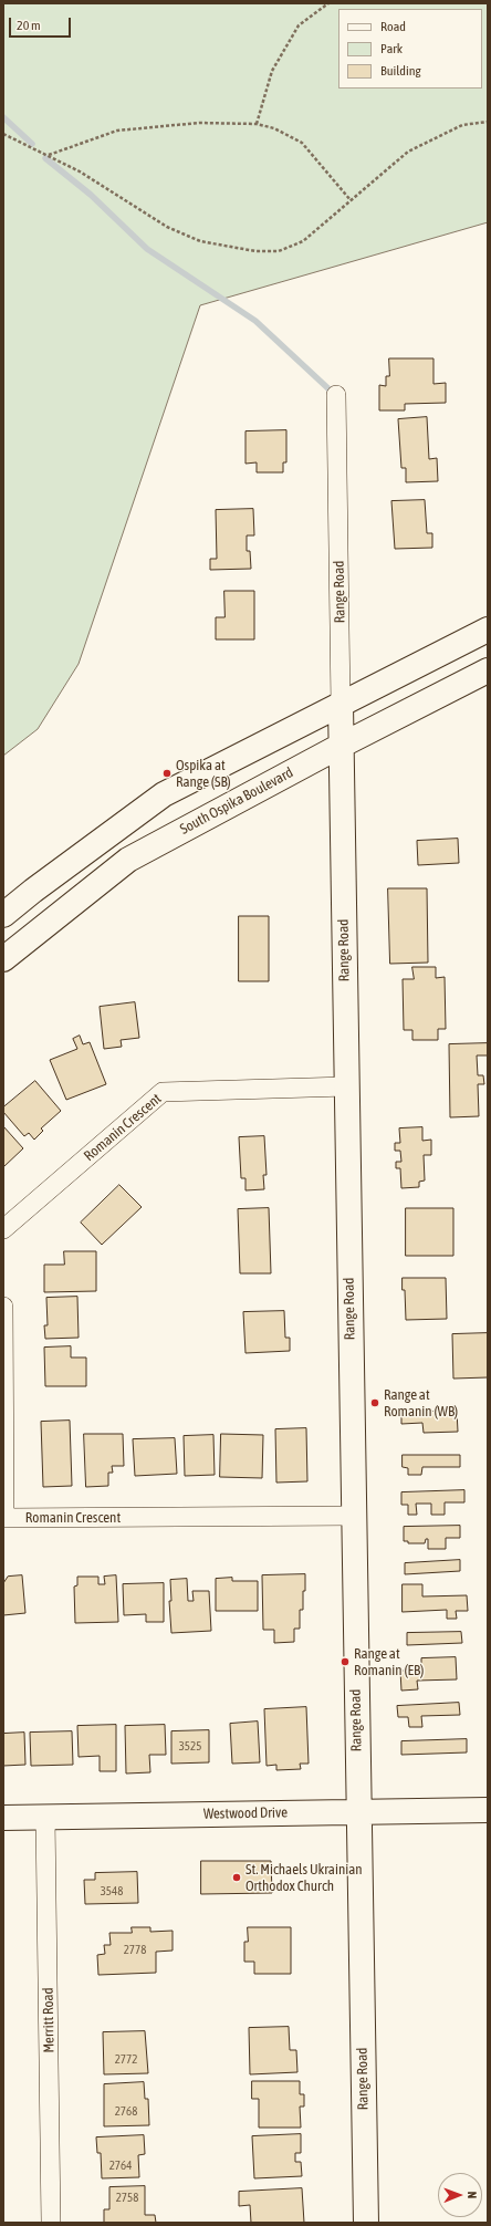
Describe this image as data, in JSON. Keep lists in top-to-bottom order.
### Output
{
  "streets": {
    "street": [
      "Range Road",
      "South Ospika Boulevard",
      "Romanin Crescent",
      "Westwood Drive",
      "Merritt Road"
    ]
  },
  "crossings": [
    ["Range Road", "South Ospika Boulevard"],
    ["Range Road", "Romanin Crescent"],
    ["Range Road", "Westwood Drive"],
    ["Westwood Drive", "Merritt Road"]
  ],
  "places": [
    "Ospika at Range (SB)",
    "Range at Romanin (WB)",
    "Range at Romanin (EB)",
    "St. Michaels Ukrainian Orthodox Church"
  ],
  "house_numbers": [
    "3525",
    "3548",
    "2778",
    "2772",
    "2768",
    "2764",
    "2758"
  ],
  "legend": ["Road", "Park", "Building"],
  "scale_bar": "20 m",
  "north": "right"
}
